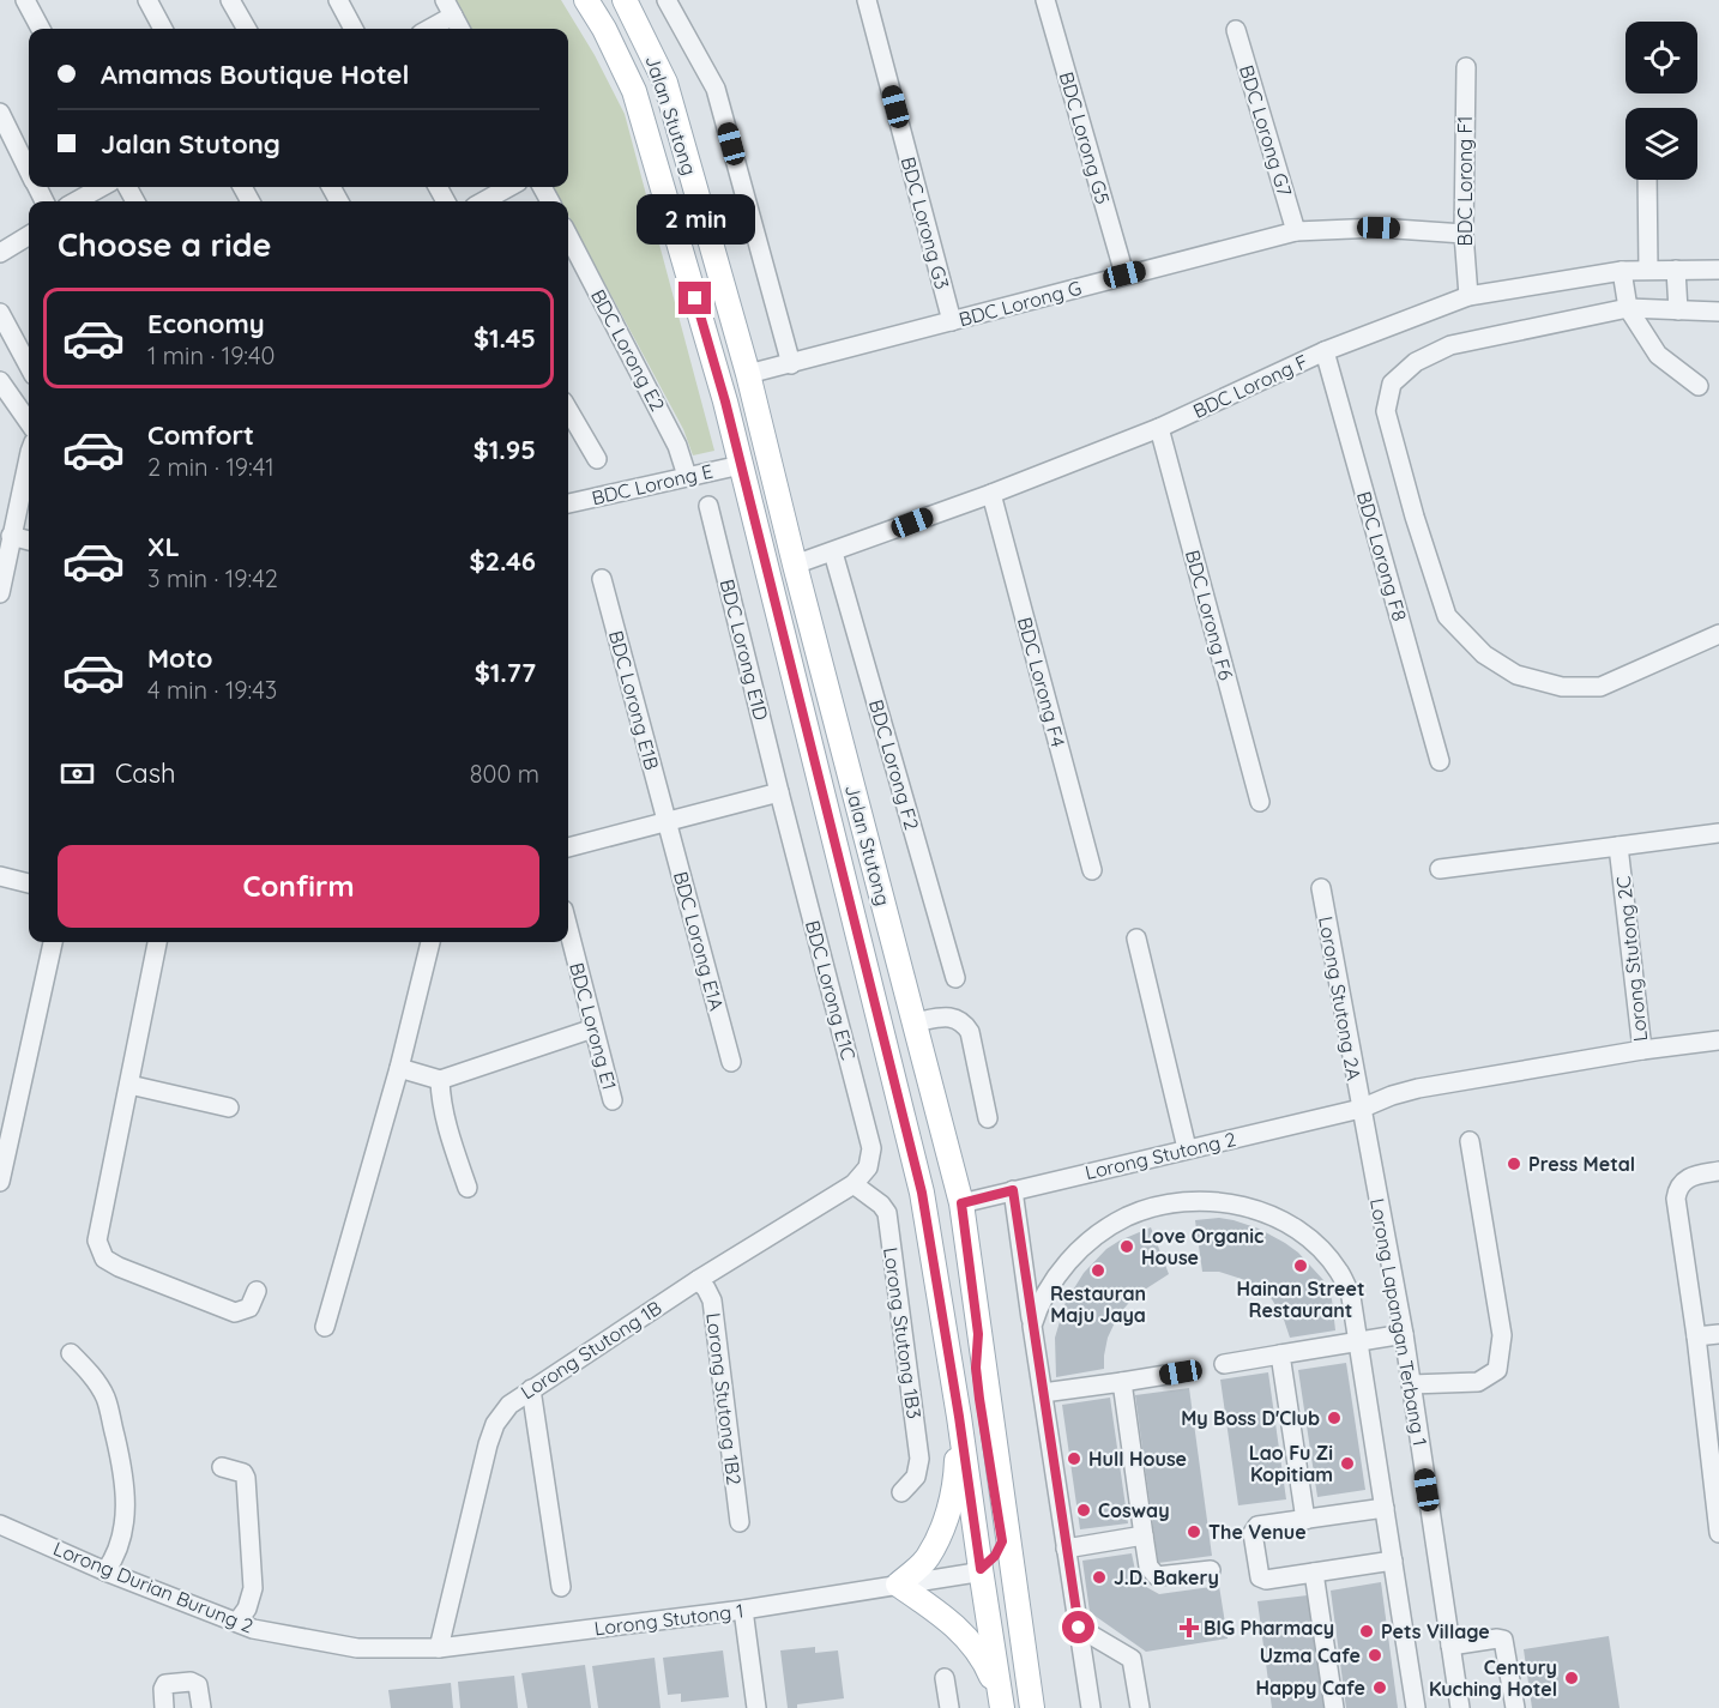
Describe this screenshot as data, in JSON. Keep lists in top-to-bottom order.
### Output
{
  "streets": {
    "main road": ["Jalan Stutong"],
    "street": [
      "BDC Lorong G7",
      "BDC Lorong G5",
      "BDC Lorong F1",
      "BDC Lorong G3",
      "BDC Lorong G",
      "BDC Lorong E2",
      "BDC Lorong F",
      "BDC Lorong E",
      "BDC Lorong F8",
      "BDC Lorong F6",
      "BDC Lorong E1D",
      "BDC Lorong F4",
      "BDC Lorong E1B",
      "BDC Lorong F2",
      "BDC Lorong E1A",
      "Lorong Stutong 2C",
      "BDC Lorong E1C",
      "Lorong Stutong 2A",
      "BDC Lorong E1",
      "Lorong Stutong 2",
      "Lorong Lapangan Terbang 1",
      "Lorong Stutong 1B3",
      "Lorong Stutong 1B",
      "Lorong Stutong 1B2",
      "Lorong Durian Burung 2",
      "Lorong Stutong 1"
    ]
  },
  "crossings": [
    ["Jalan Stutong", "BDC Lorong G"],
    ["Jalan Stutong", "BDC Lorong F"],
    ["Jalan Stutong", "BDC Lorong E"],
    ["Jalan Stutong", "Lorong Stutong 2"],
    ["Jalan Stutong", "Lorong Stutong 1"],
    ["BDC Lorong G7", "BDC Lorong G"],
    ["BDC Lorong G5", "BDC Lorong G"],
    ["BDC Lorong F1", "BDC Lorong G"],
    ["BDC Lorong F1", "BDC Lorong F"],
    ["BDC Lorong G3", "BDC Lorong G"],
    ["BDC Lorong E2", "BDC Lorong E"],
    ["BDC Lorong F", "BDC Lorong F8"],
    ["BDC Lorong F", "BDC Lorong F6"],
    ["BDC Lorong F", "BDC Lorong F4"],
    ["BDC Lorong F", "BDC Lorong F2"],
    ["BDC Lorong E1D", "BDC Lorong E1C"],
    ["BDC Lorong E1B", "BDC Lorong E1A"],
    ["Lorong Stutong 2C", "Lorong Stutong 2A"],
    ["Lorong Stutong 2C", "Lorong Stutong 2"],
    ["Lorong Stutong 2C", "Lorong Lapangan Terbang 1"],
    ["BDC Lorong E1C", "Lorong Stutong 1B3"],
    ["BDC Lorong E1C", "Lorong Stutong 1B"],
    ["Lorong Stutong 2A", "Lorong Stutong 2"],
    ["Lorong Stutong 2A", "Lorong Lapangan Terbang 1"],
    ["Lorong Stutong 2", "Lorong Lapangan Terbang 1"],
    ["Lorong Stutong 1B3", "Lorong Stutong 1B"],
    ["Lorong Stutong 1B", "Lorong Stutong 1B2"],
    ["Lorong Stutong 1B", "Lorong Durian Burung 2"],
    ["Lorong Stutong 1B", "Lorong Stutong 1"],
    ["Lorong Durian Burung 2", "Lorong Stutong 1"]
  ],
  "places": {
    "other": [
      "Press Metal",
      "Love Organic House",
      "Hainan Street Restaurant",
      "Restauran Maju Jaya",
      "My Boss D'Club",
      "Hull House",
      "Lao Fu Zi Kopitiam",
      "Cosway",
      "The Venue",
      "J.D. Bakery",
      "Pets Village",
      "Uzma Cafe",
      "Century Kuching Hotel",
      "Happy Cafe"
    ],
    "health": ["BIG Pharmacy"]
  },
  "page": {
    "banner": ["Amamas Boutique Hotel", "Jalan Stutong"],
    "bubble": "2 min",
    "heading": "Choose a ride",
    "list": [
      {
        "name": "Economy",
        "note": "1 min · 19:40",
        "value": "$1.45"
      },
      {
        "name": "Comfort",
        "note": "2 min · 19:41",
        "value": "$1.95"
      },
      {
        "name": "XL",
        "note": "3 min · 19:42",
        "value": "$2.46"
      },
      {
        "name": "Moto",
        "note": "4 min · 19:43",
        "value": "$1.77"
      }
    ],
    "pay": ["Cash", "800 m"],
    "buttons": "Confirm"
  }
}
